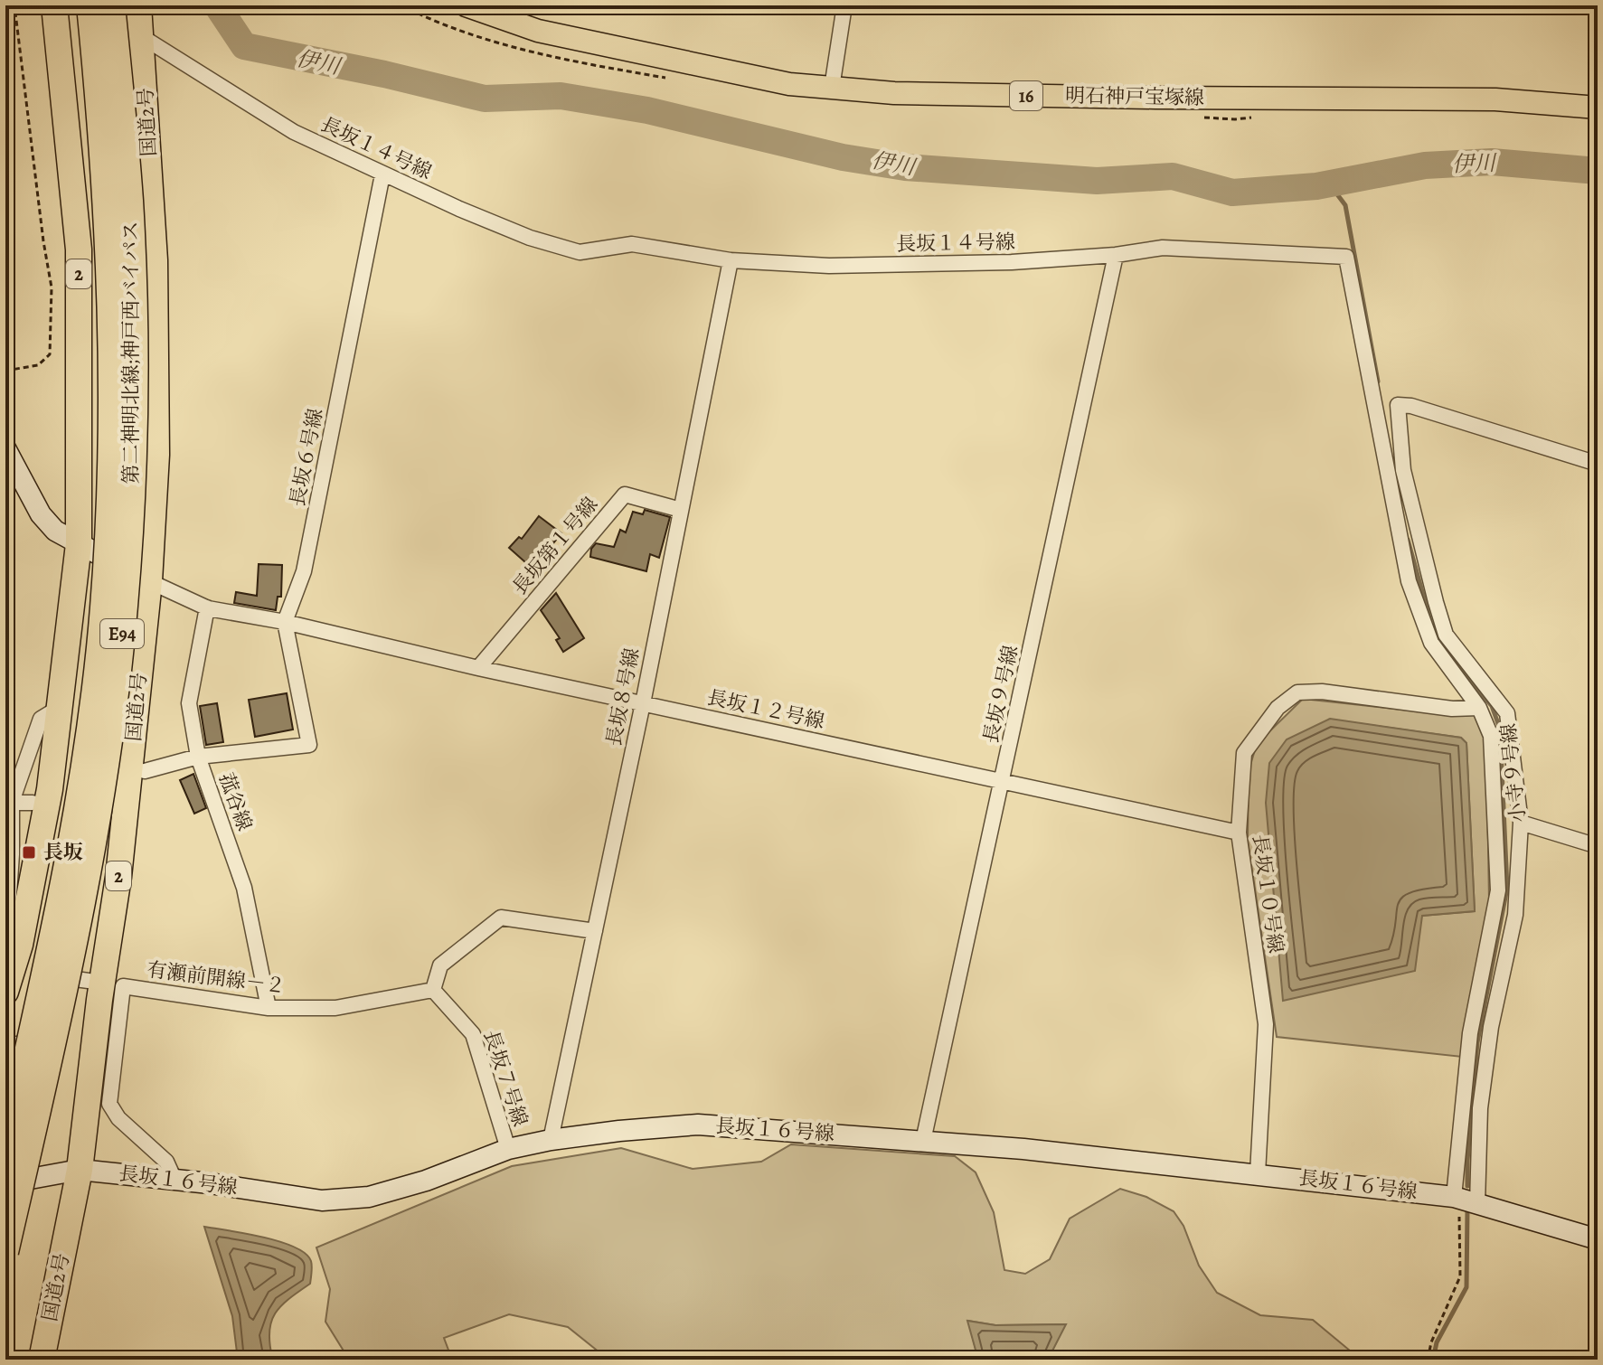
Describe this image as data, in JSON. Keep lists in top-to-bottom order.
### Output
{
  "streets": {
    "highway": [
      "国道2号",
      "2",
      "第二神明北線;神戸西バイパス",
      "E94"
    ],
    "main road": ["16", "明石神戸宝塚線"],
    "street": [
      "長坂１４号線",
      "長坂６号線",
      "長坂第１号線",
      "長坂９号線",
      "長坂８号線",
      "長坂１２号線",
      "小寺９号線",
      "菰谷線",
      "長坂１０号線",
      "有瀬前開線－２",
      "長坂７号線",
      "長坂１６号線"
    ]
  },
  "crossings": [
    ["国道2号", "長坂１４号線"],
    ["国道2号", "長坂１２号線"],
    ["国道2号", "長坂１６号線"],
    ["長坂１４号線", "長坂６号線"],
    ["長坂１４号線", "長坂９号線"],
    ["長坂１４号線", "長坂８号線"],
    ["長坂１４号線", "小寺９号線"],
    ["長坂１４号線", "長坂１０号線"],
    ["長坂６号線", "長坂１２号線"],
    ["長坂第１号線", "長坂８号線"],
    ["長坂第１号線", "長坂１２号線"],
    ["長坂９号線", "長坂１２号線"],
    ["長坂９号線", "長坂１６号線"],
    ["長坂８号線", "長坂１２号線"],
    ["長坂８号線", "長坂１６号線"],
    ["長坂１２号線", "菰谷線"],
    ["長坂１２号線", "長坂１０号線"],
    ["小寺９号線", "長坂１６号線"],
    ["菰谷線", "有瀬前開線－２"],
    ["長坂１０号線", "長坂１６号線"],
    ["有瀬前開線－２", "長坂７号線"],
    ["有瀬前開線－２", "長坂１６号線"],
    ["長坂７号線", "長坂１６号線"]
  ],
  "water": ["伊川"],
  "places": {
    "transit": ["長坂"]
  }
}
